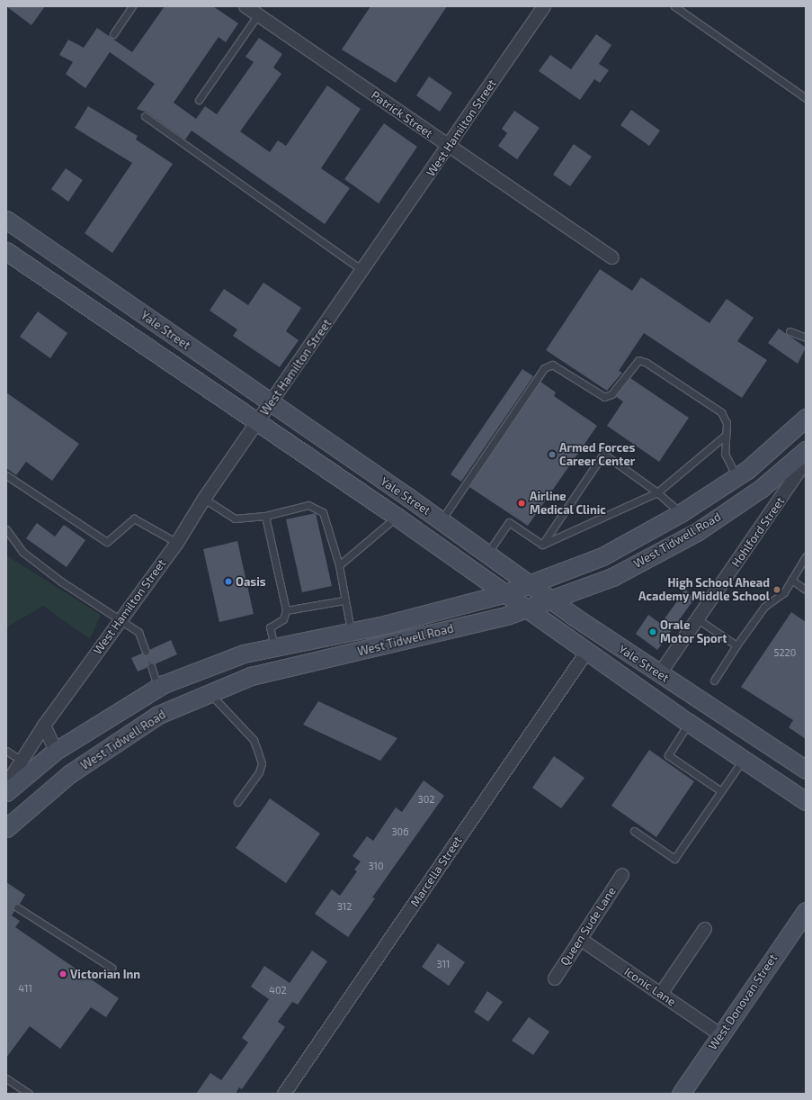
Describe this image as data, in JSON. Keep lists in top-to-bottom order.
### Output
{
  "streets": {
    "main road": ["Yale Street", "West Tidwell Road", "West Donovan Street"],
    "street": [
      "Patrick Street",
      "West Hamilton Street",
      "Hohlford Street",
      "Marcella Street",
      "Queen Sude Lane",
      "Iconic Lane"
    ]
  },
  "crossings": [
    ["Patrick Street", "West Hamilton Street"],
    ["West Hamilton Street", "Yale Street"],
    ["Yale Street", "Hohlford Street"],
    ["Yale Street", "West Tidwell Road"],
    ["Yale Street", "Marcella Street"],
    ["Queen Sude Lane", "Iconic Lane"],
    ["Iconic Lane", "West Donovan Street"]
  ],
  "places": [
    "Armed Forces Career Center",
    "Airline Medical Clinic",
    "Oasis",
    "High School Ahead Academy Middle School",
    "Orale Motor Sport",
    "Victorian Inn"
  ],
  "house_numbers": [
    "5220",
    "302",
    "306",
    "310",
    "312",
    "311",
    "411",
    "402"
  ]
}
